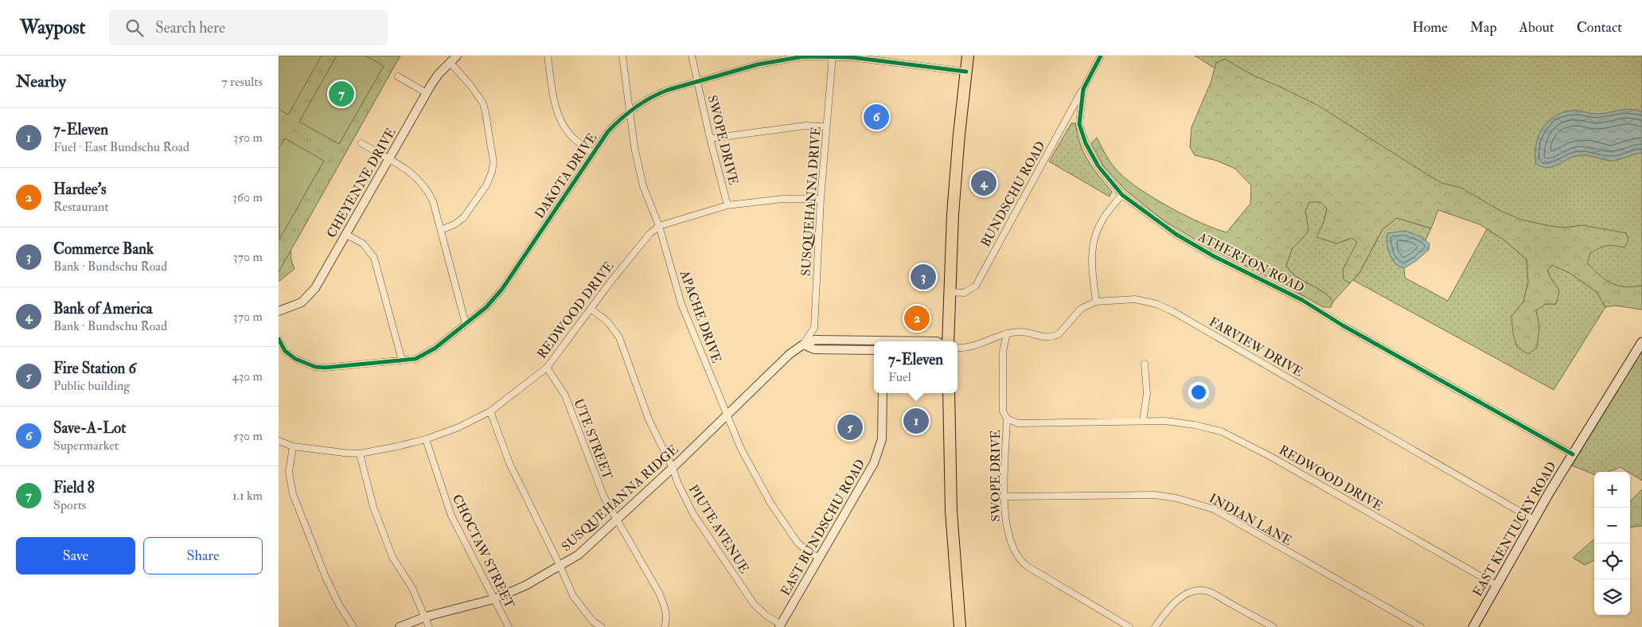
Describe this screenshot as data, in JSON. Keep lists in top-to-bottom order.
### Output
{
  "streets": {
    "main road": ["EAST KENTUCKY ROAD"],
    "street": [
      "SWOPE DRIVE",
      "DAKOTA DRIVE",
      "CHEYENNE DRIVE",
      "BUNDSCHU ROAD",
      "SUSQUEHANNA DRIVE",
      "ATHERTON ROAD",
      "REDWOOD DRIVE",
      "APACHE DRIVE",
      "FARVIEW DRIVE",
      "UTE STREET",
      "SUSQUEHANNA RIDGE",
      "INDIAN LANE",
      "EAST BUNDSCHU ROAD",
      "PIUTE AVENUE",
      "CHOCTAW STREET"
    ]
  },
  "crossings": [
    ["SWOPE DRIVE", "DAKOTA DRIVE"],
    ["SWOPE DRIVE", "REDWOOD DRIVE"],
    ["SWOPE DRIVE", "FARVIEW DRIVE"],
    ["SWOPE DRIVE", "INDIAN LANE"],
    ["DAKOTA DRIVE", "SUSQUEHANNA DRIVE"],
    ["DAKOTA DRIVE", "APACHE DRIVE"],
    ["BUNDSCHU ROAD", "ATHERTON ROAD"],
    ["SUSQUEHANNA DRIVE", "REDWOOD DRIVE"],
    ["SUSQUEHANNA DRIVE", "SUSQUEHANNA RIDGE"],
    ["ATHERTON ROAD", "EAST KENTUCKY ROAD"],
    ["REDWOOD DRIVE", "APACHE DRIVE"],
    ["REDWOOD DRIVE", "UTE STREET"],
    ["REDWOOD DRIVE", "PIUTE AVENUE"],
    ["REDWOOD DRIVE", "EAST KENTUCKY ROAD"],
    ["REDWOOD DRIVE", "CHOCTAW STREET"],
    ["APACHE DRIVE", "SUSQUEHANNA RIDGE"],
    ["APACHE DRIVE", "EAST BUNDSCHU ROAD"],
    ["FARVIEW DRIVE", "EAST KENTUCKY ROAD"],
    ["UTE STREET", "SUSQUEHANNA RIDGE"],
    ["SUSQUEHANNA RIDGE", "PIUTE AVENUE"],
    ["SUSQUEHANNA RIDGE", "CHOCTAW STREET"],
    ["EAST BUNDSCHU ROAD", "PIUTE AVENUE"]
  ],
  "page": {
    "header": "Waypost",
    "search": "Search here",
    "nav": [
      "Home",
      "Map",
      "About",
      "Contact"
    ],
    "heading": ["Nearby", "7 results"],
    "pins": [
      "7",
      "6",
      "4",
      "3",
      "2",
      "1",
      "5"
    ],
    "list": [
      {
        "mark": "1",
        "name": "7-Eleven",
        "note": "Fuel · East Bundschu Road",
        "value": "350 m"
      },
      {
        "mark": "2",
        "name": "Hardee's",
        "note": "Restaurant",
        "value": "360 m"
      },
      {
        "mark": "3",
        "name": "Commerce Bank",
        "note": "Bank · Bundschu Road",
        "value": "370 m"
      },
      {
        "mark": "4",
        "name": "Bank of America",
        "note": "Bank · Bundschu Road",
        "value": "370 m"
      },
      {
        "mark": "5",
        "name": "Fire Station 6",
        "note": "Public building",
        "value": "430 m"
      },
      {
        "mark": "6",
        "name": "Save-A-Lot",
        "note": "Supermarket",
        "value": "530 m"
      },
      {
        "mark": "7",
        "name": "Field 8",
        "note": "Sports",
        "value": "1.1 km"
      }
    ],
    "popup": ["7-Eleven", "Fuel"],
    "map_buttons": ["+", "−"],
    "buttons": ["Save", "Share"]
  }
}
